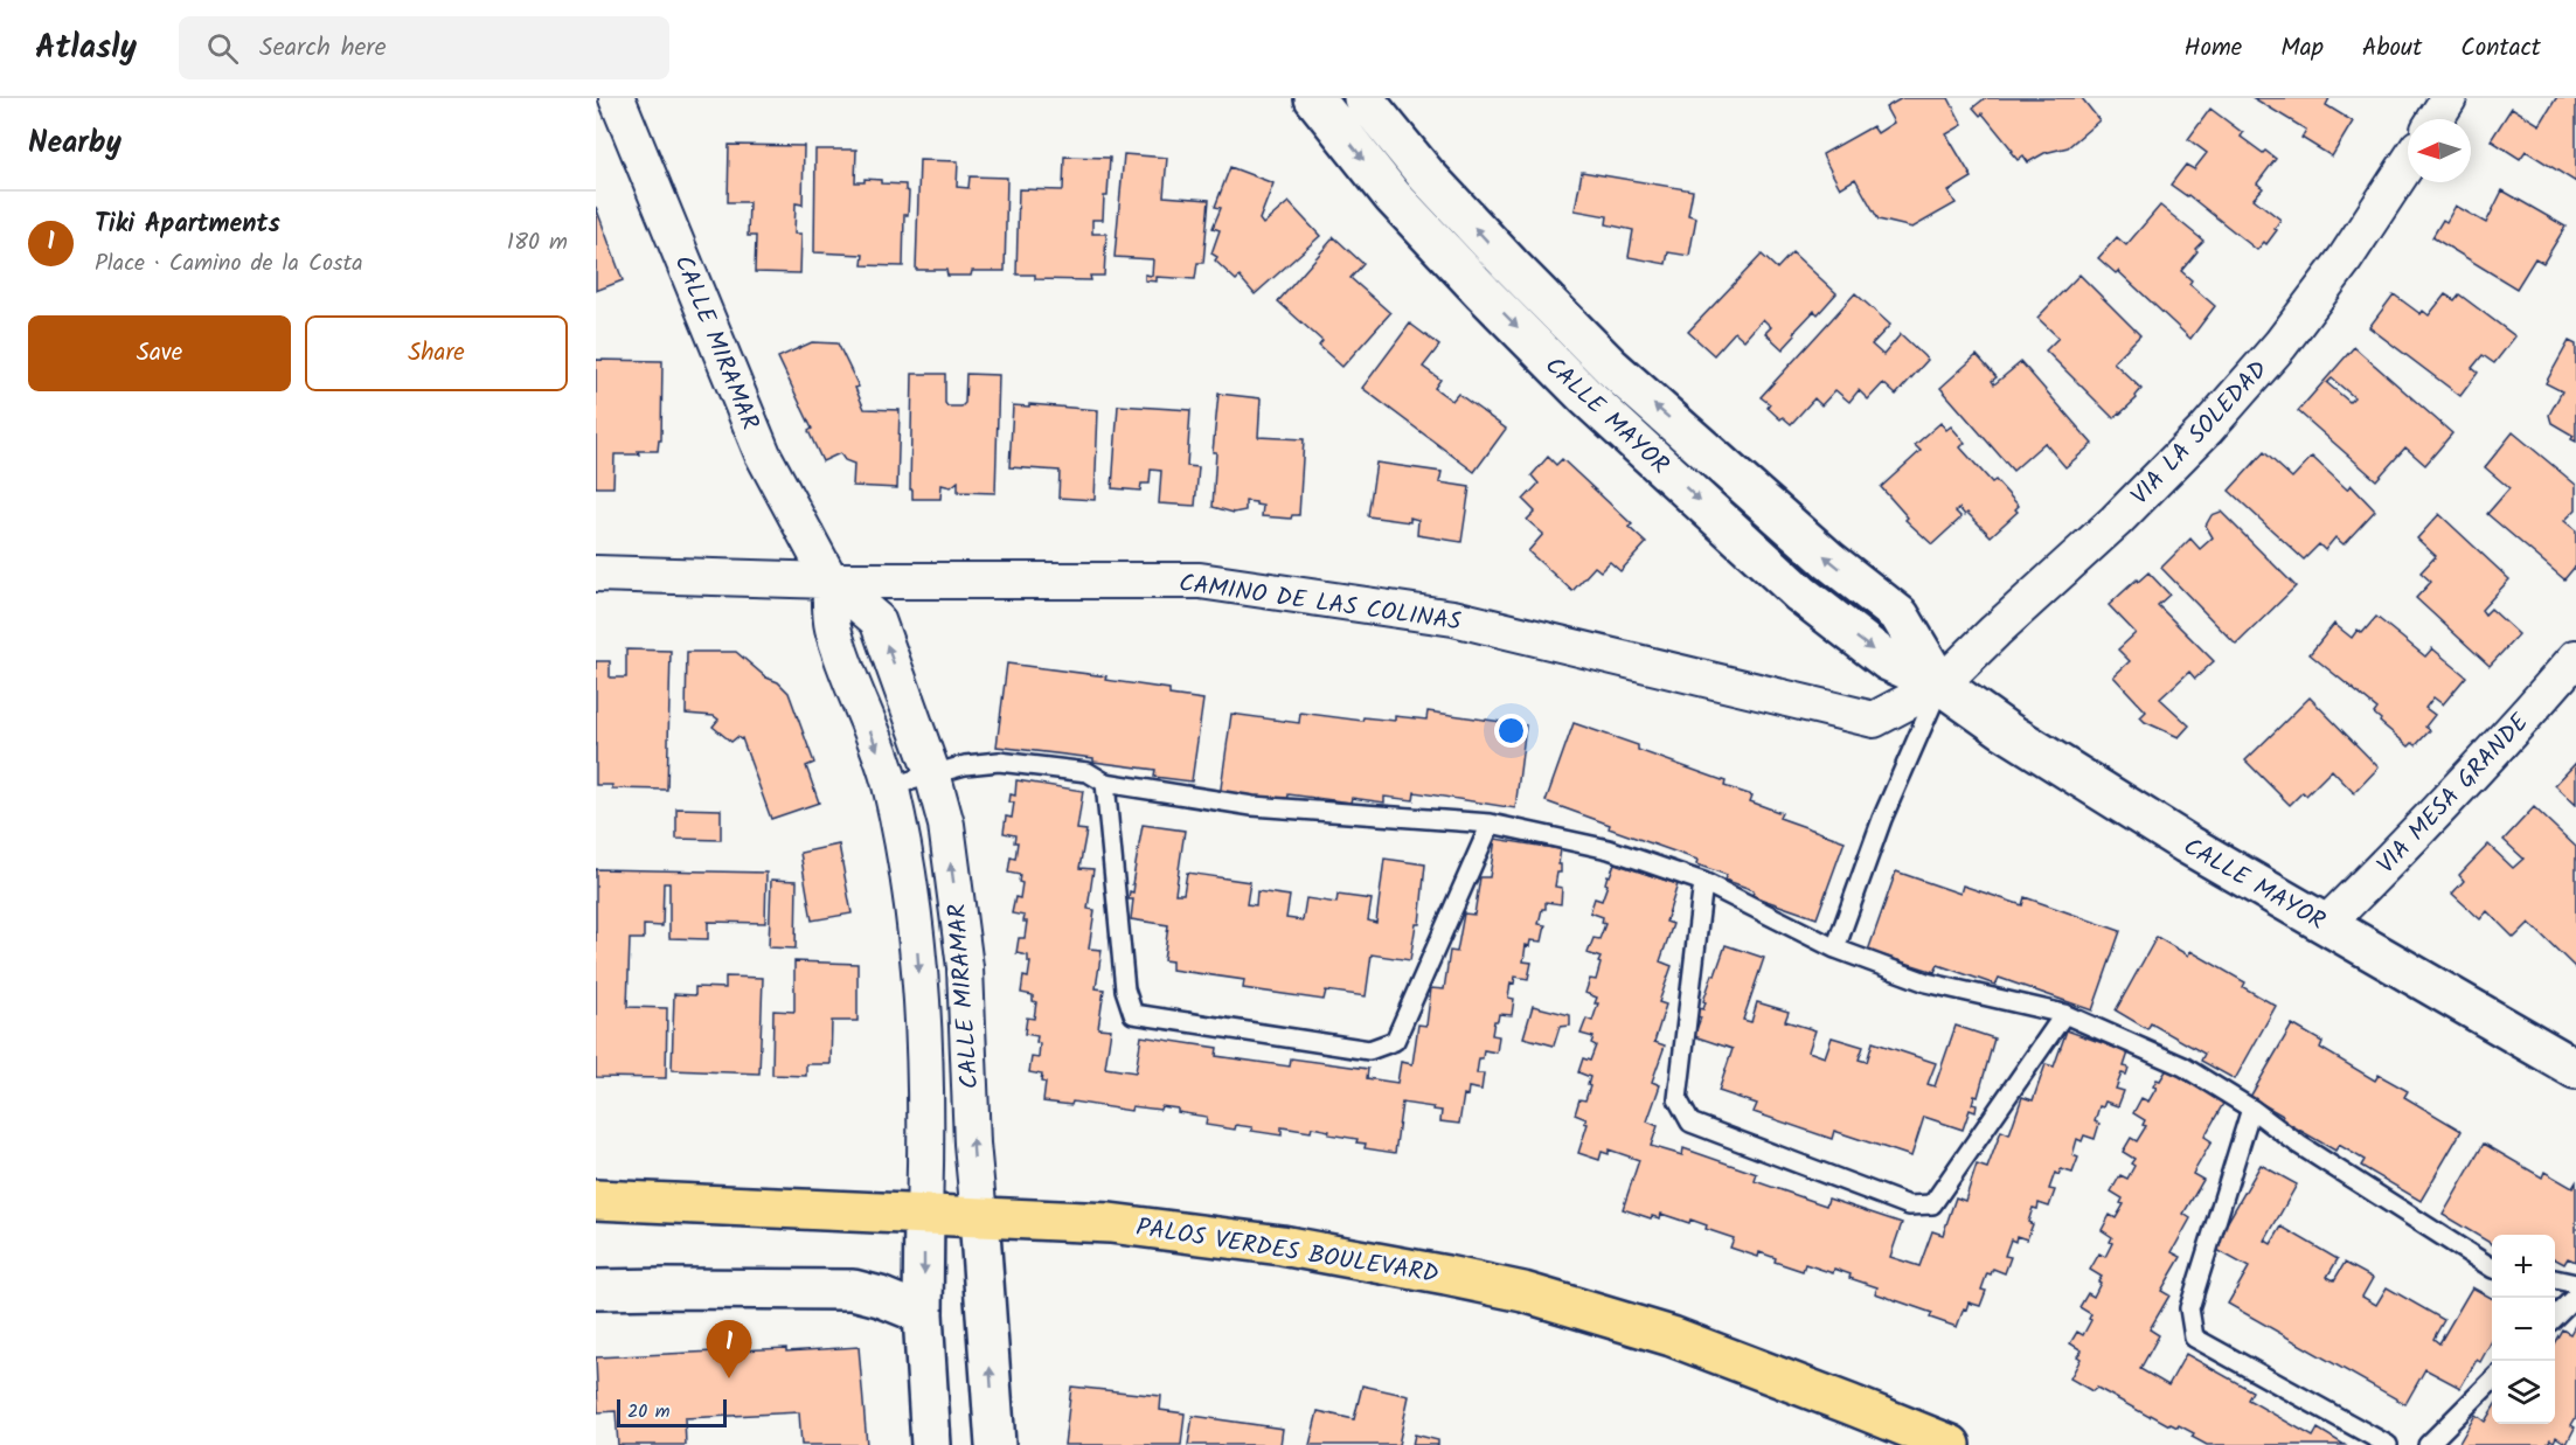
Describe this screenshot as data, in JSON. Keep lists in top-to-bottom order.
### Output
{
  "streets": {
    "main road": ["PALOS VERDES BOULEVARD"],
    "street": [
      "CALLE MIRAMAR",
      "CALLE MAYOR",
      "VIA LA SOLEDAD",
      "CAMINO DE LAS COLINAS",
      "VIA MESA GRANDE"
    ]
  },
  "crossings": [
    ["CALLE MIRAMAR", "CAMINO DE LAS COLINAS"],
    ["CALLE MIRAMAR", "PALOS VERDES BOULEVARD"],
    ["CALLE MAYOR", "VIA LA SOLEDAD"],
    ["CALLE MAYOR", "CAMINO DE LAS COLINAS"],
    ["CALLE MAYOR", "VIA MESA GRANDE"],
    ["VIA LA SOLEDAD", "CAMINO DE LAS COLINAS"]
  ],
  "scale_bar": "20 m",
  "north": "left",
  "page": {
    "header": "Atlasly",
    "search": "Search here",
    "nav": [
      "Home",
      "Map",
      "About",
      "Contact"
    ],
    "heading": "Nearby",
    "list": [
      {
        "mark": "1",
        "name": "Tiki Apartments",
        "note": "Place · Camino de la Costa",
        "value": "180 m"
      }
    ],
    "buttons": ["Save", "Share"],
    "map_buttons": ["+", "−"],
    "pins": "1",
    "scale": "20 m"
  }
}
